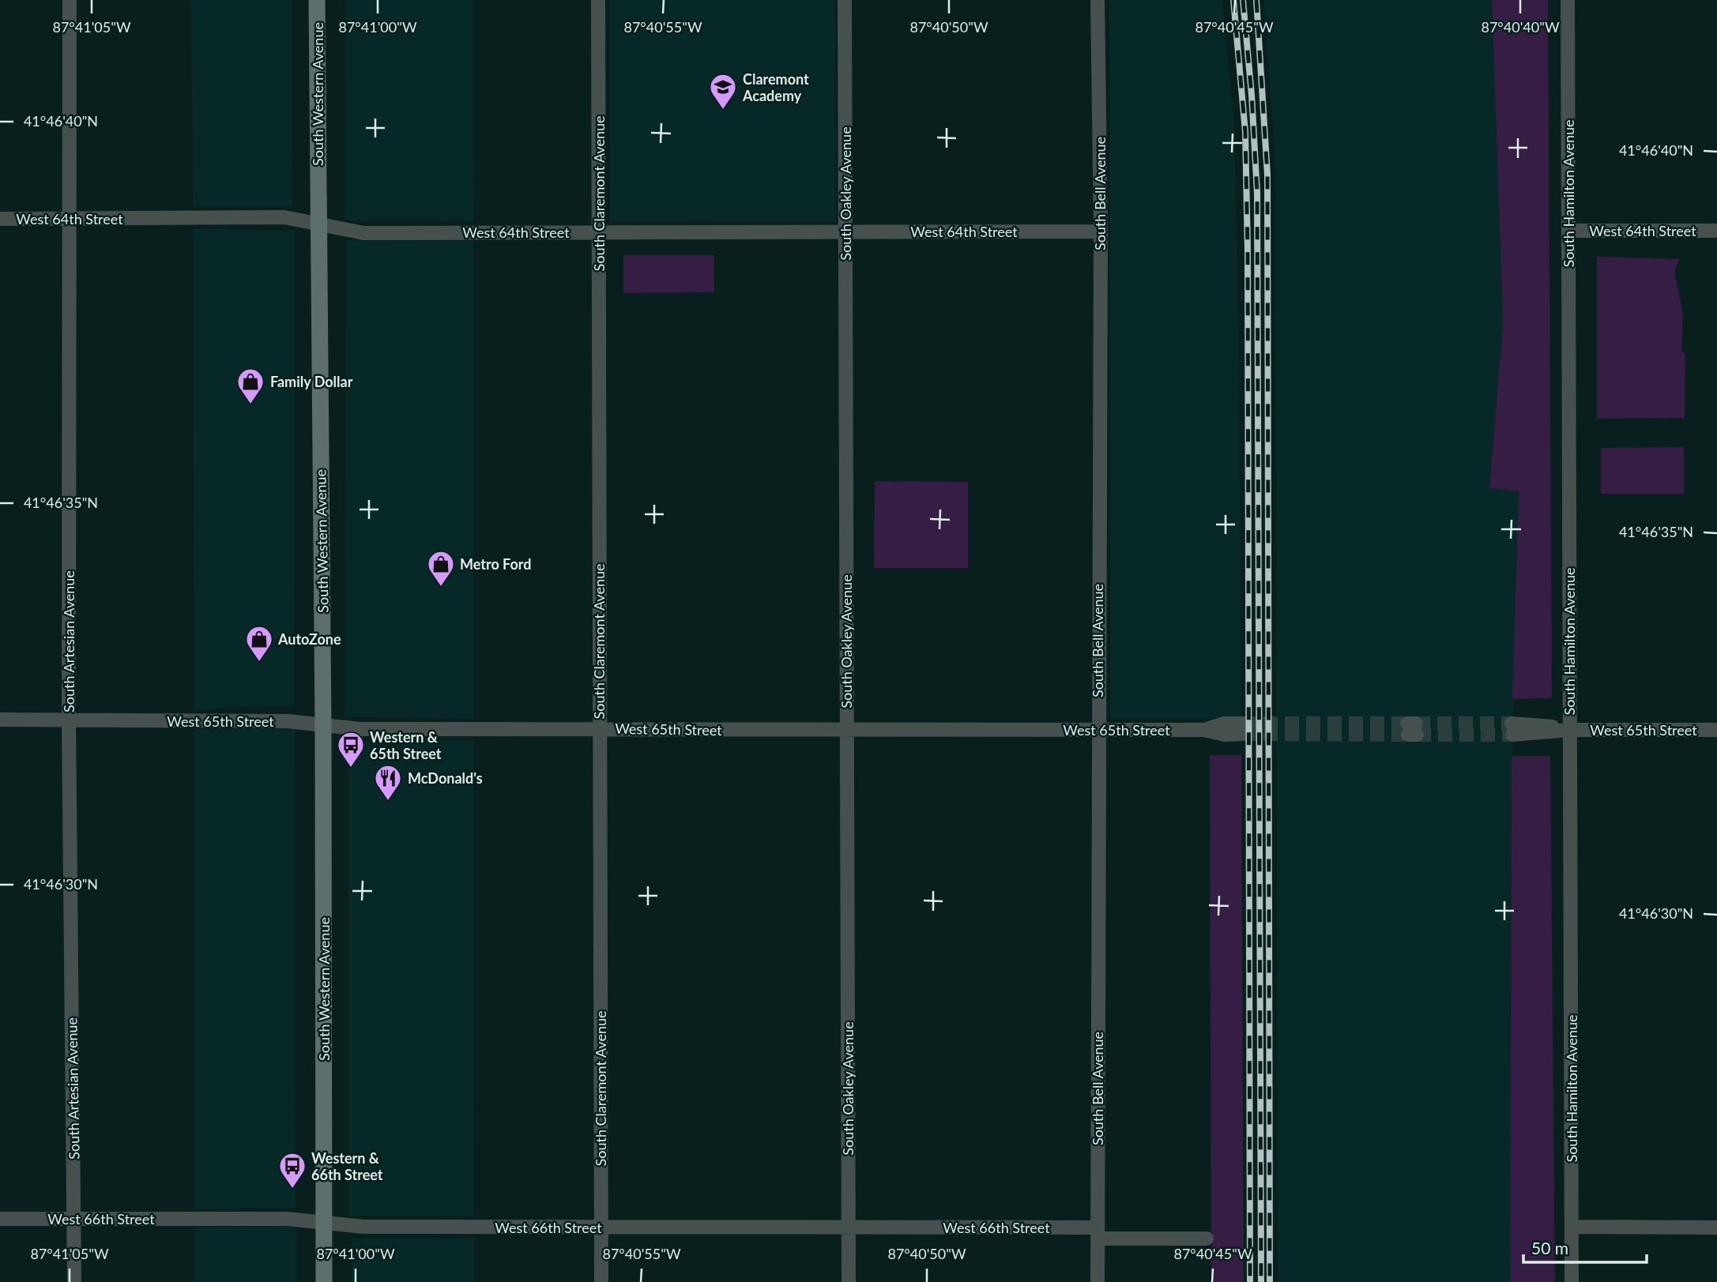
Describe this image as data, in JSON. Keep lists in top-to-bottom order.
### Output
{
  "streets": {
    "main road": ["South Western Avenue"],
    "street": [
      "South Claremont Avenue",
      "South Oakley Avenue",
      "South Bell Avenue",
      "South Hamilton Avenue",
      "West 64th Street",
      "South Artesian Avenue",
      "West 65th Street",
      "West 66th Street"
    ]
  },
  "crossings": [
    ["South Western Avenue", "West 64th Street"],
    ["South Western Avenue", "West 65th Street"],
    ["South Western Avenue", "West 66th Street"],
    ["South Claremont Avenue", "West 64th Street"],
    ["South Claremont Avenue", "West 65th Street"],
    ["South Claremont Avenue", "West 66th Street"],
    ["South Oakley Avenue", "West 64th Street"],
    ["South Oakley Avenue", "West 65th Street"],
    ["South Oakley Avenue", "West 66th Street"],
    ["South Bell Avenue", "West 64th Street"],
    ["South Bell Avenue", "West 65th Street"],
    ["South Bell Avenue", "West 66th Street"],
    ["South Hamilton Avenue", "West 64th Street"],
    ["South Hamilton Avenue", "West 65th Street"],
    ["West 64th Street", "South Artesian Avenue"],
    ["South Artesian Avenue", "West 65th Street"],
    ["South Artesian Avenue", "West 66th Street"]
  ],
  "places": {
    "school or university": ["Claremont Academy"],
    "shop": ["Family Dollar", "Metro Ford", "AutoZone"],
    "bus stop": ["Western & 65th Street", "Western & 66th Street"],
    "restaurant": ["McDonald's"]
  },
  "scale_bar": "50 m",
  "coordinates": [
    "87°41'05\"W",
    "87°41'00\"W",
    "87°40'55\"W",
    "87°40'50\"W",
    "87°40'45\"W",
    "87°40'40\"W",
    "41°46'40\"N",
    "41°46'35\"N",
    "41°46'30\"N"
  ]
}
